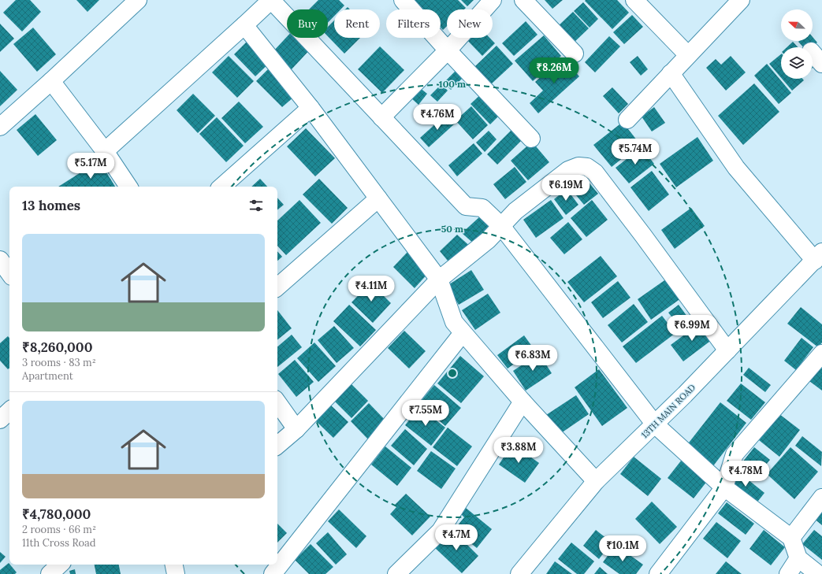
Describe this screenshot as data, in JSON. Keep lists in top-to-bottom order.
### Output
{
  "streets": {
    "street": ["13TH MAIN ROAD"]
  },
  "north": "left",
  "page": {
    "chip": [
      "Buy",
      "Rent",
      "Filters",
      "New"
    ],
    "price": [
      "₹8.26M",
      "₹4.76M",
      "₹5.74M",
      "₹5.17M",
      "₹6.19M",
      "₹4.11M",
      "₹6.99M",
      "₹6.83M",
      "₹7.55M",
      "₹3.88M",
      "₹4.78M",
      "₹4.7M",
      "₹10.1M"
    ],
    "heading": "13 homes",
    "list": [
      {
        "name": "₹8,260,000",
        "note": "3 rooms · 83 m² · Apartment"
      },
      {
        "name": "₹4,780,000",
        "note": "2 rooms · 66 m² · 11th Cross Road"
      }
    ]
  },
  "rings": ["100 m", "50 m"]
}
